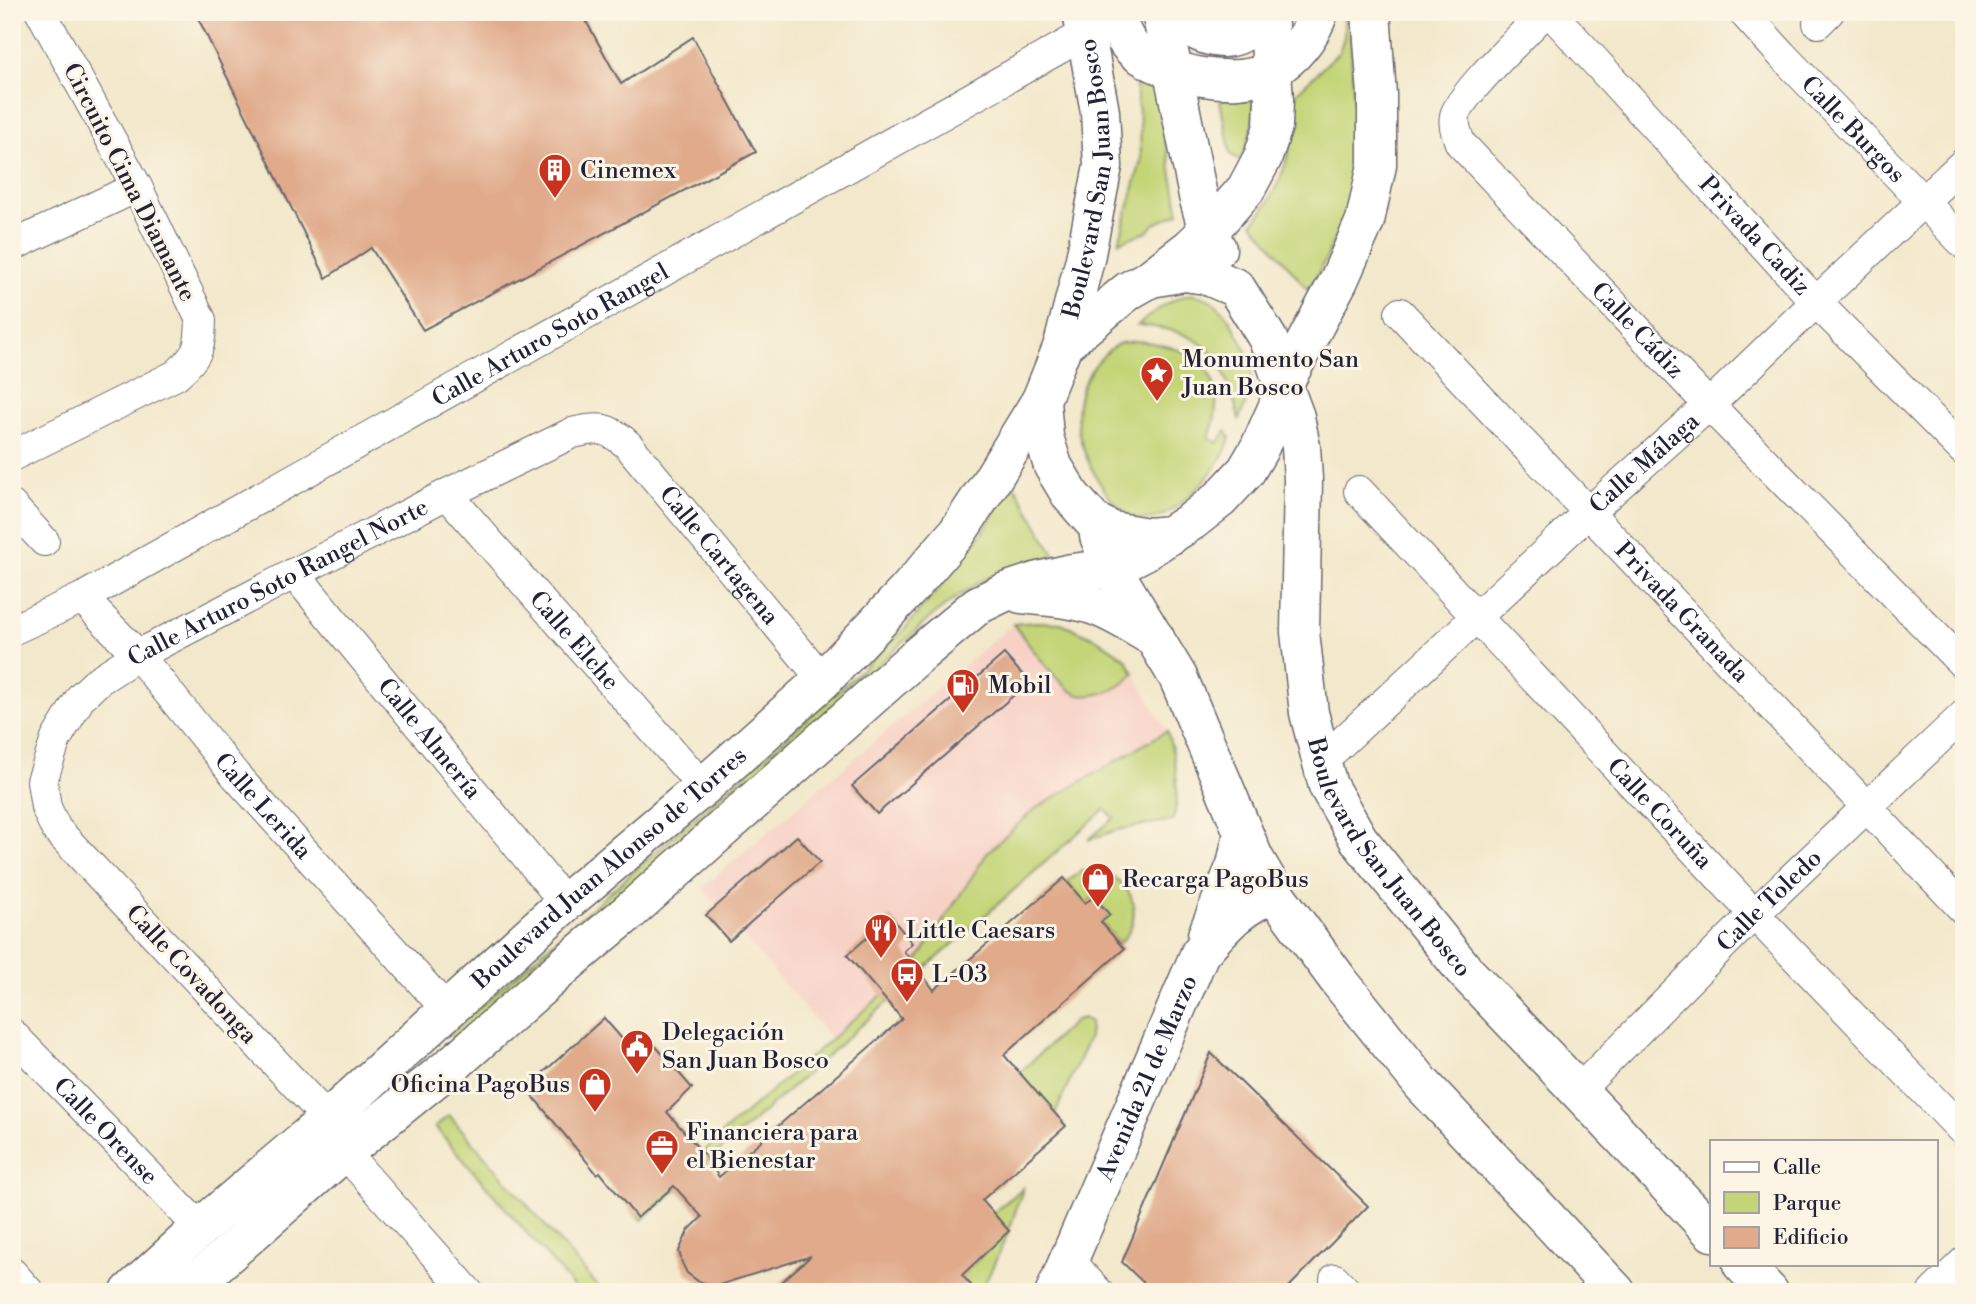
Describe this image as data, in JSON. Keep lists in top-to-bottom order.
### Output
{
  "streets": {
    "main road": ["Boulevard San Juan Bosco", "Boulevard Juan Alonso de Torres", "Avenida 21 de Marzo"],
    "street": [
      "Calle Burgos",
      "Circuito Cima Diamante",
      "Privada Cadiz",
      "Calle Cádiz",
      "Calle Arturo Soto Rangel",
      "Calle Málaga",
      "Calle Cartagena",
      "Calle Arturo Soto Rangel Norte",
      "Privada Granada",
      "Calle Elche",
      "Calle Almería",
      "Calle Lerida",
      "Calle Coruña",
      "Calle Toledo",
      "Calle Covadonga",
      "Calle Orense"
    ]
  },
  "crossings": [
    ["Calle Burgos", "Calle Málaga"],
    ["Boulevard San Juan Bosco", "Calle Arturo Soto Rangel"],
    ["Boulevard San Juan Bosco", "Calle Málaga"],
    ["Boulevard San Juan Bosco", "Boulevard Juan Alonso de Torres"],
    ["Boulevard San Juan Bosco", "Calle Toledo"],
    ["Privada Cadiz", "Calle Cádiz"],
    ["Privada Cadiz", "Calle Málaga"],
    ["Calle Cádiz", "Calle Málaga"],
    ["Calle Arturo Soto Rangel", "Calle Lerida"],
    ["Calle Málaga", "Privada Granada"],
    ["Calle Málaga", "Calle Coruña"],
    ["Calle Cartagena", "Calle Arturo Soto Rangel Norte"],
    ["Calle Cartagena", "Boulevard Juan Alonso de Torres"],
    ["Calle Arturo Soto Rangel Norte", "Calle Elche"],
    ["Calle Arturo Soto Rangel Norte", "Calle Almería"],
    ["Calle Arturo Soto Rangel Norte", "Calle Lerida"],
    ["Calle Arturo Soto Rangel Norte", "Calle Covadonga"],
    ["Privada Granada", "Calle Toledo"],
    ["Calle Elche", "Boulevard Juan Alonso de Torres"],
    ["Calle Almería", "Boulevard Juan Alonso de Torres"],
    ["Calle Lerida", "Boulevard Juan Alonso de Torres"],
    ["Calle Coruña", "Calle Toledo"],
    ["Boulevard Juan Alonso de Torres", "Calle Covadonga"],
    ["Boulevard Juan Alonso de Torres", "Calle Orense"]
  ],
  "places": {
    "building": ["Cinemex"],
    "place": ["Monumento San Juan Bosco"],
    "fuel station": ["Mobil"],
    "shop": ["Recarga PagoBus", "Oficina PagoBus"],
    "restaurant": ["Little Caesars"],
    "bus stop": ["L-03"],
    "public building": ["Delegación San Juan Bosco"],
    "office": ["Financiera para el Bienestar"]
  },
  "legend": ["Calle", "Parque", "Edificio"]
}
